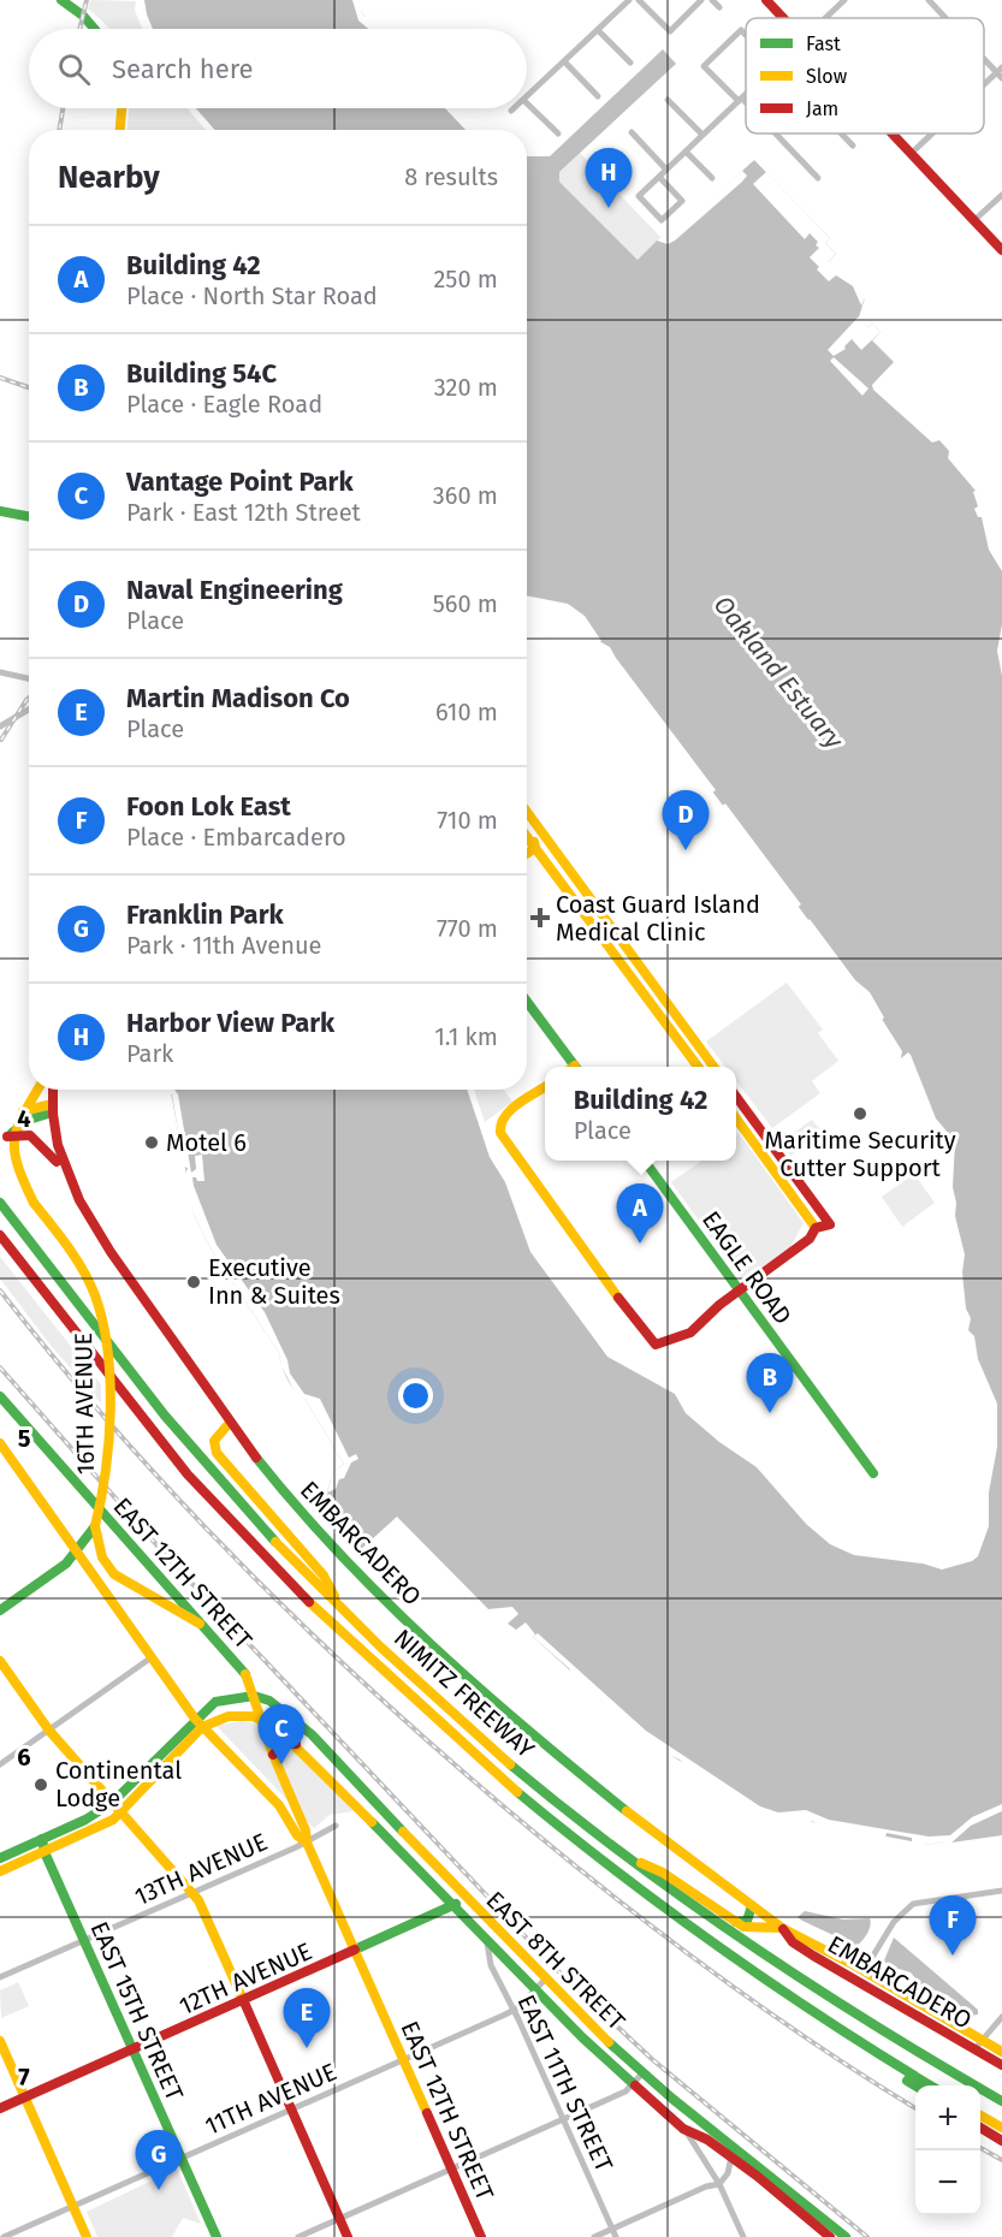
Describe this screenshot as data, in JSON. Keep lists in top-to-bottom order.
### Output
{
  "streets": {
    "main road": [
      "EAGLE ROAD",
      "16TH AVENUE",
      "EMBARCADERO",
      "EAST 12TH STREET",
      "NIMITZ FREEWAY",
      "EAST 8TH STREET",
      "12TH AVENUE",
      "EAST 15TH STREET"
    ],
    "street": ["13TH AVENUE", "EAST 11TH STREET", "11TH AVENUE"]
  },
  "crossings": [
    ["16TH AVENUE", "EAST 12TH STREET"],
    ["EAST 12TH STREET", "13TH AVENUE"],
    ["EAST 12TH STREET", "EAST 8TH STREET"],
    ["EAST 12TH STREET", "12TH AVENUE"],
    ["EAST 12TH STREET", "11TH AVENUE"],
    ["13TH AVENUE", "EAST 15TH STREET"],
    ["EAST 8TH STREET", "12TH AVENUE"],
    ["EAST 8TH STREET", "EAST 11TH STREET"],
    ["EAST 8TH STREET", "11TH AVENUE"],
    ["12TH AVENUE", "EAST 15TH STREET"],
    ["EAST 15TH STREET", "11TH AVENUE"],
    ["EAST 11TH STREET", "11TH AVENUE"]
  ],
  "water": ["Oakland Estuary"],
  "places": {
    "health": ["Coast Guard Island Medical Clinic"],
    "other": [
      "Maritime Security Cutter Support",
      "Motel 6",
      "Executive Inn & Suites",
      "Continental Lodge"
    ]
  },
  "legend": ["Fast", "Slow", "Jam"],
  "page": {
    "search": "Search here",
    "heading": ["Nearby", "8 results"],
    "pins": [
      "H",
      "D",
      "A",
      "B",
      "C",
      "F",
      "E",
      "G"
    ],
    "list": [
      {
        "mark": "A",
        "name": "Building 42",
        "note": "Place · North Star Road",
        "value": "250 m"
      },
      {
        "mark": "B",
        "name": "Building 54C",
        "note": "Place · Eagle Road",
        "value": "320 m"
      },
      {
        "mark": "C",
        "name": "Vantage Point Park",
        "note": "Park · East 12th Street",
        "value": "360 m"
      },
      {
        "mark": "D",
        "name": "Naval Engineering",
        "note": "Place",
        "value": "560 m"
      },
      {
        "mark": "E",
        "name": "Martin Madison Co",
        "note": "Place",
        "value": "610 m"
      },
      {
        "mark": "F",
        "name": "Foon Lok East",
        "note": "Place · Embarcadero",
        "value": "710 m"
      },
      {
        "mark": "G",
        "name": "Franklin Park",
        "note": "Park · 11th Avenue",
        "value": "770 m"
      },
      {
        "mark": "H",
        "name": "Harbor View Park",
        "note": "Park",
        "value": "1.1 km"
      }
    ],
    "popup": ["Building 42", "Place"],
    "map_buttons": ["+", "−"]
  },
  "grid": {
    "rows": [
      "4",
      "5",
      "6",
      "7"
    ]
  }
}
